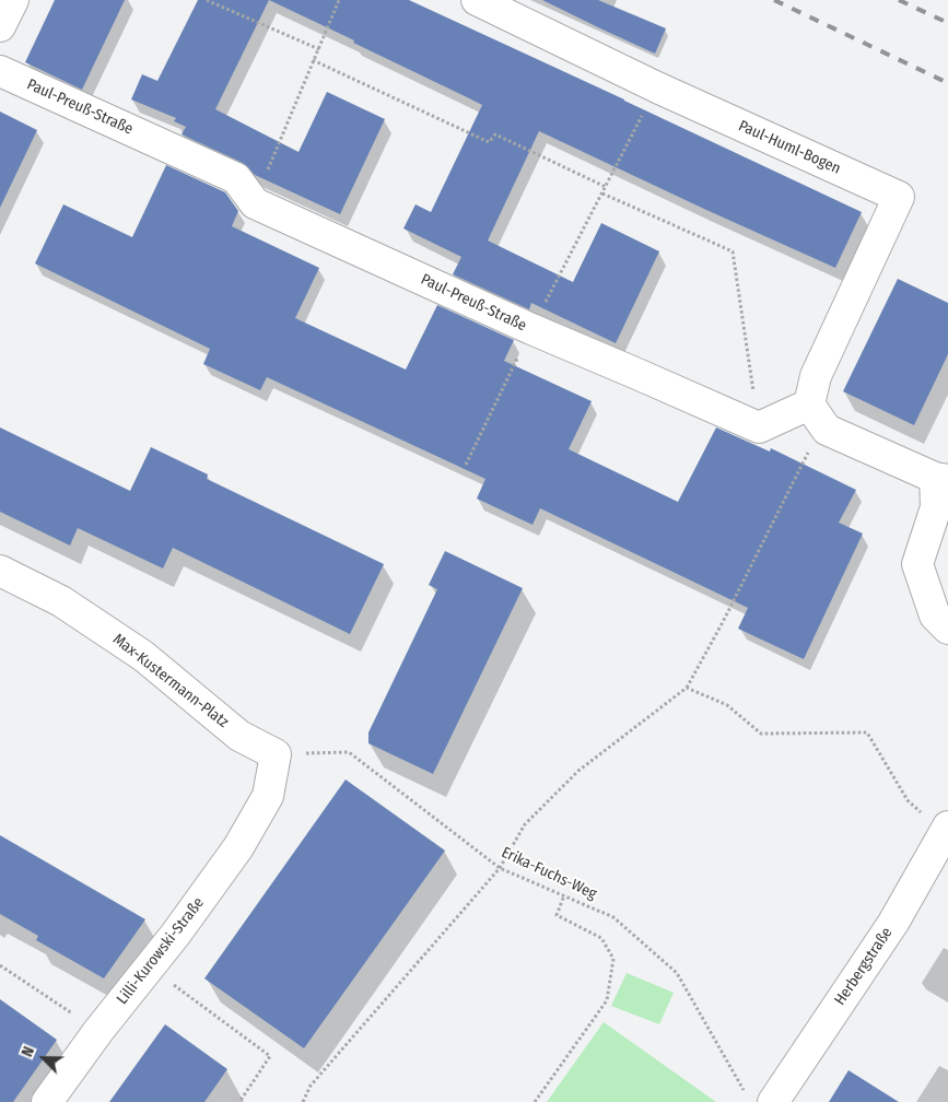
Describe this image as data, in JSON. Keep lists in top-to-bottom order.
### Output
{
  "streets": {
    "street": [
      "Paul-Preuß-Straße",
      "Paul-Huml-Bogen",
      "Max-Kustermann-Platz",
      "Lilli-Kurowski-Straße",
      "Herbergstraße"
    ],
    "path": ["Erika-Fuchs-Weg"]
  },
  "crossings": [
    ["Max-Kustermann-Platz", "Erika-Fuchs-Weg"],
    ["Max-Kustermann-Platz", "Lilli-Kurowski-Straße"],
    ["Erika-Fuchs-Weg", "Lilli-Kurowski-Straße"]
  ],
  "north": "top left"
}
